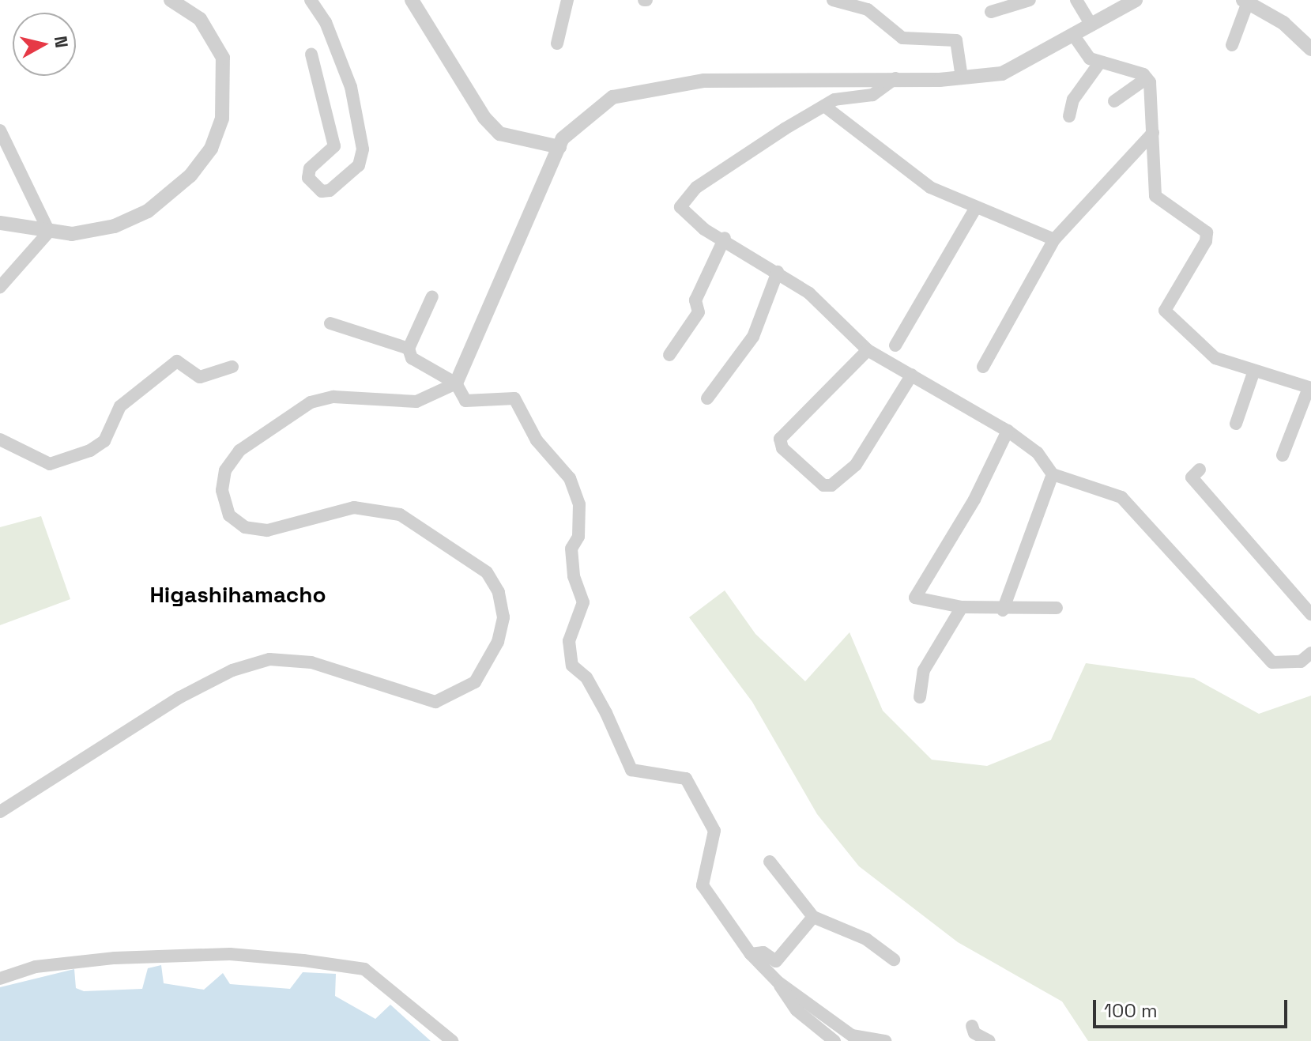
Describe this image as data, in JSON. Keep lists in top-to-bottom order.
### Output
{
  "districts": ["Higashihamacho"],
  "scale_bar": "100 m",
  "north": "right"
}
